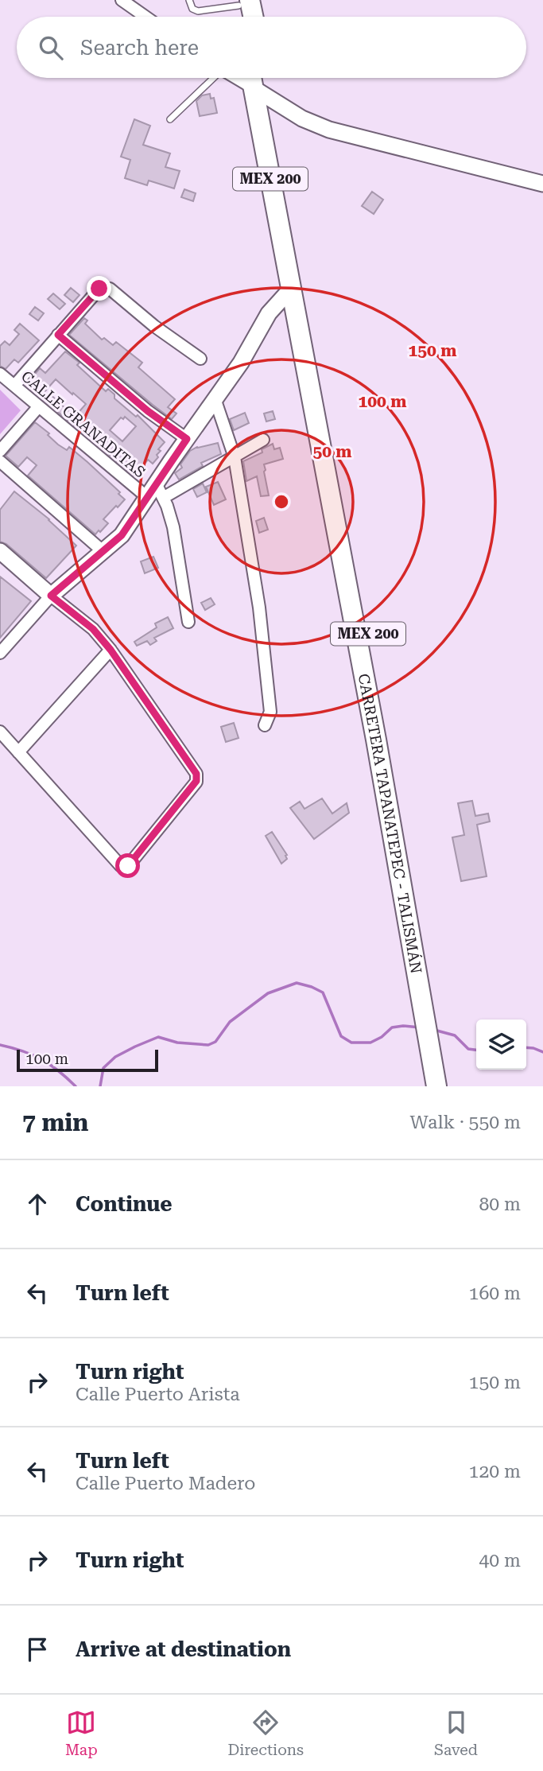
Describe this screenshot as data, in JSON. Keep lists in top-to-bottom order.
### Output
{
  "streets": {
    "highway": ["MEX 200", "CARRETERA TAPANATEPEC - TALISMÁN"],
    "street": ["CALLE GRANADITAS"]
  },
  "scale_bar": "100 m",
  "page": {
    "search": "Search here",
    "scale": "100 m",
    "heading": ["7 min", "Walk · 550 m"],
    "list": [
      ["Continue", "80 m"],
      ["Turn left", "160 m"],
      ["Turn right", "Calle Puerto Arista", "150 m"],
      ["Turn left", "Calle Puerto Madero", "120 m"],
      ["Turn right", "40 m"],
      "Arrive at destination"
    ],
    "nav": ["Map", "Directions", "Saved"]
  },
  "rings": ["150 m", "100 m", "50 m"]
}
